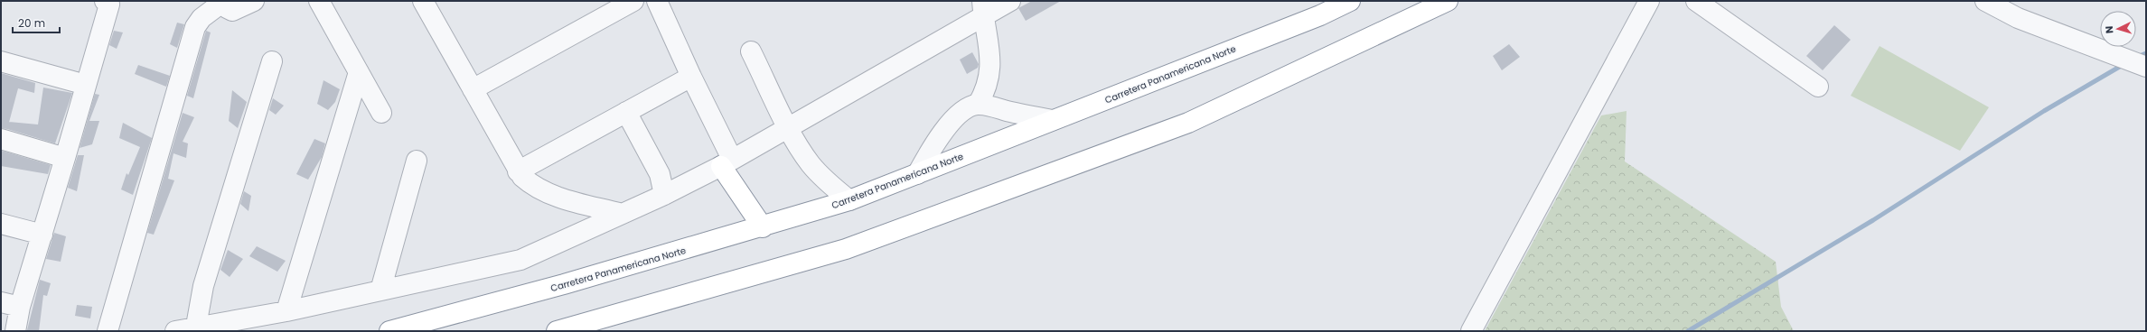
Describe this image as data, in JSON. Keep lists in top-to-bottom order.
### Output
{
  "streets": {
    "highway": ["Carretera Panamericana Norte"]
  },
  "scale_bar": "20 m",
  "north": "left"
}
